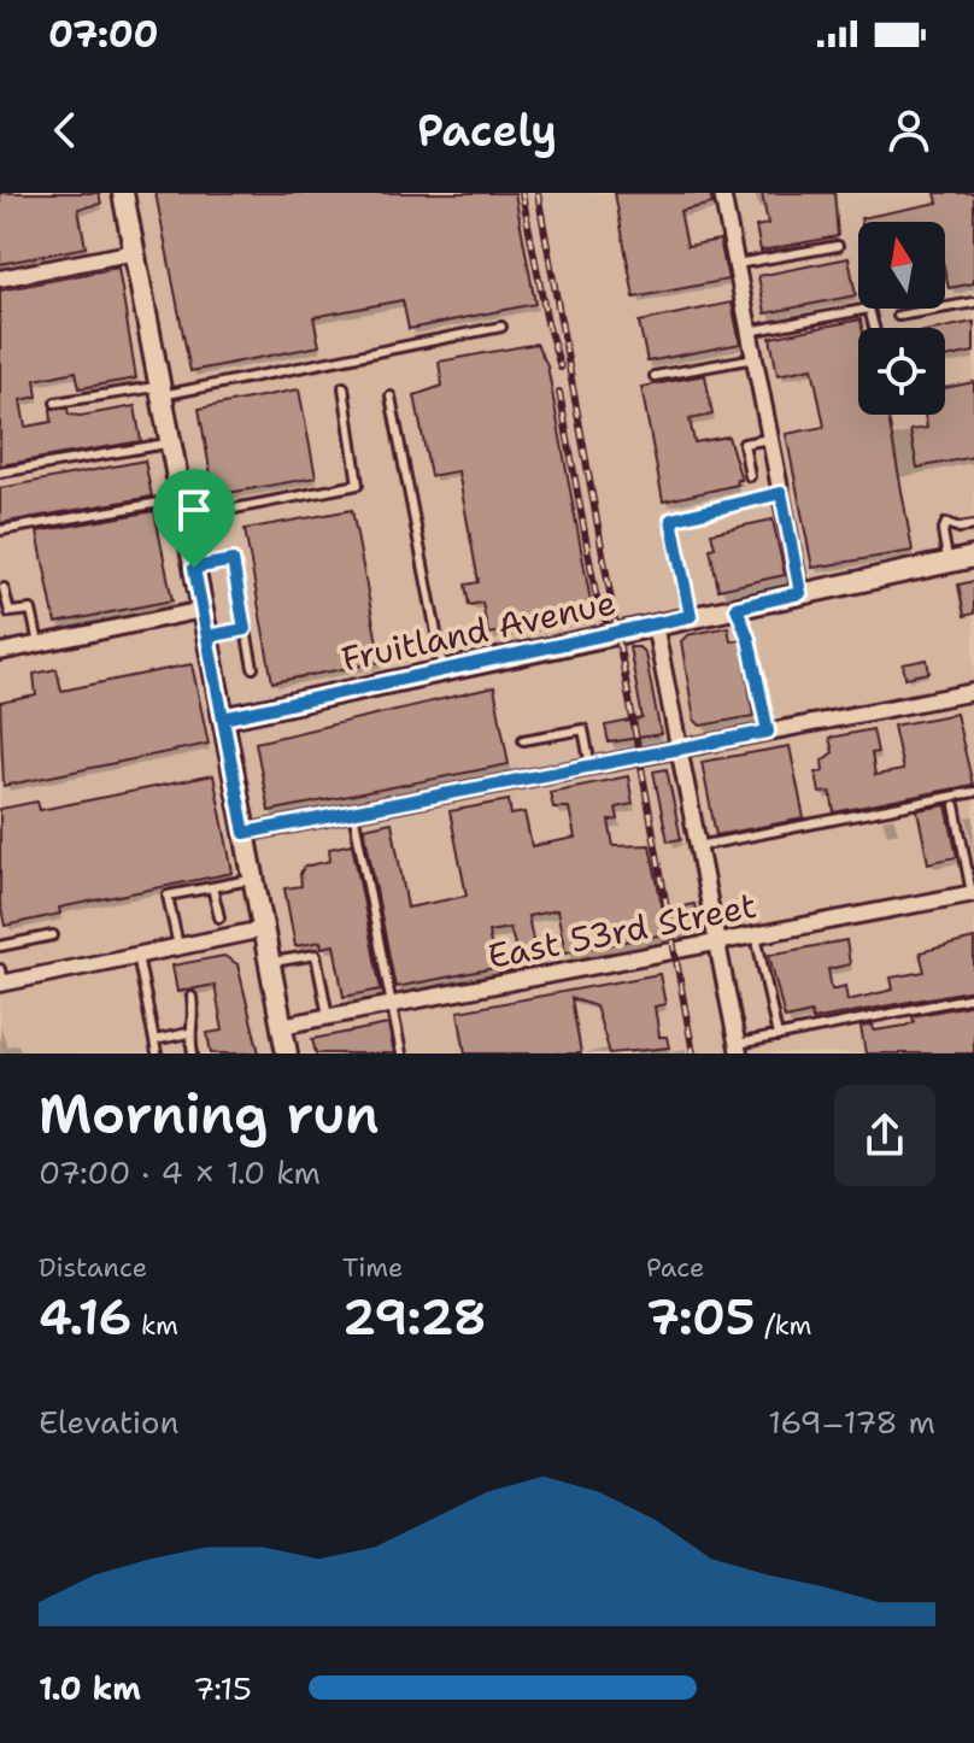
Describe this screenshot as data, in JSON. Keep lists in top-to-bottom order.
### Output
{
  "streets": {
    "main road": ["Fruitland Avenue"],
    "street": ["East 53rd Street"]
  },
  "north": "top",
  "page": {
    "status": "07:00",
    "header": "Pacely",
    "heading": ["Morning run", "07:00 · 4 × 1.0 km"],
    "stats": [
      ["Distance", "4.16 km"],
      ["Time", "29:28"],
      ["Pace", "7:05 /km"]
    ],
    "chart": ["Elevation", "169–178 m"],
    "list": [
      {
        "name": "1.0 km",
        "note": "7:15"
      }
    ]
  }
}
